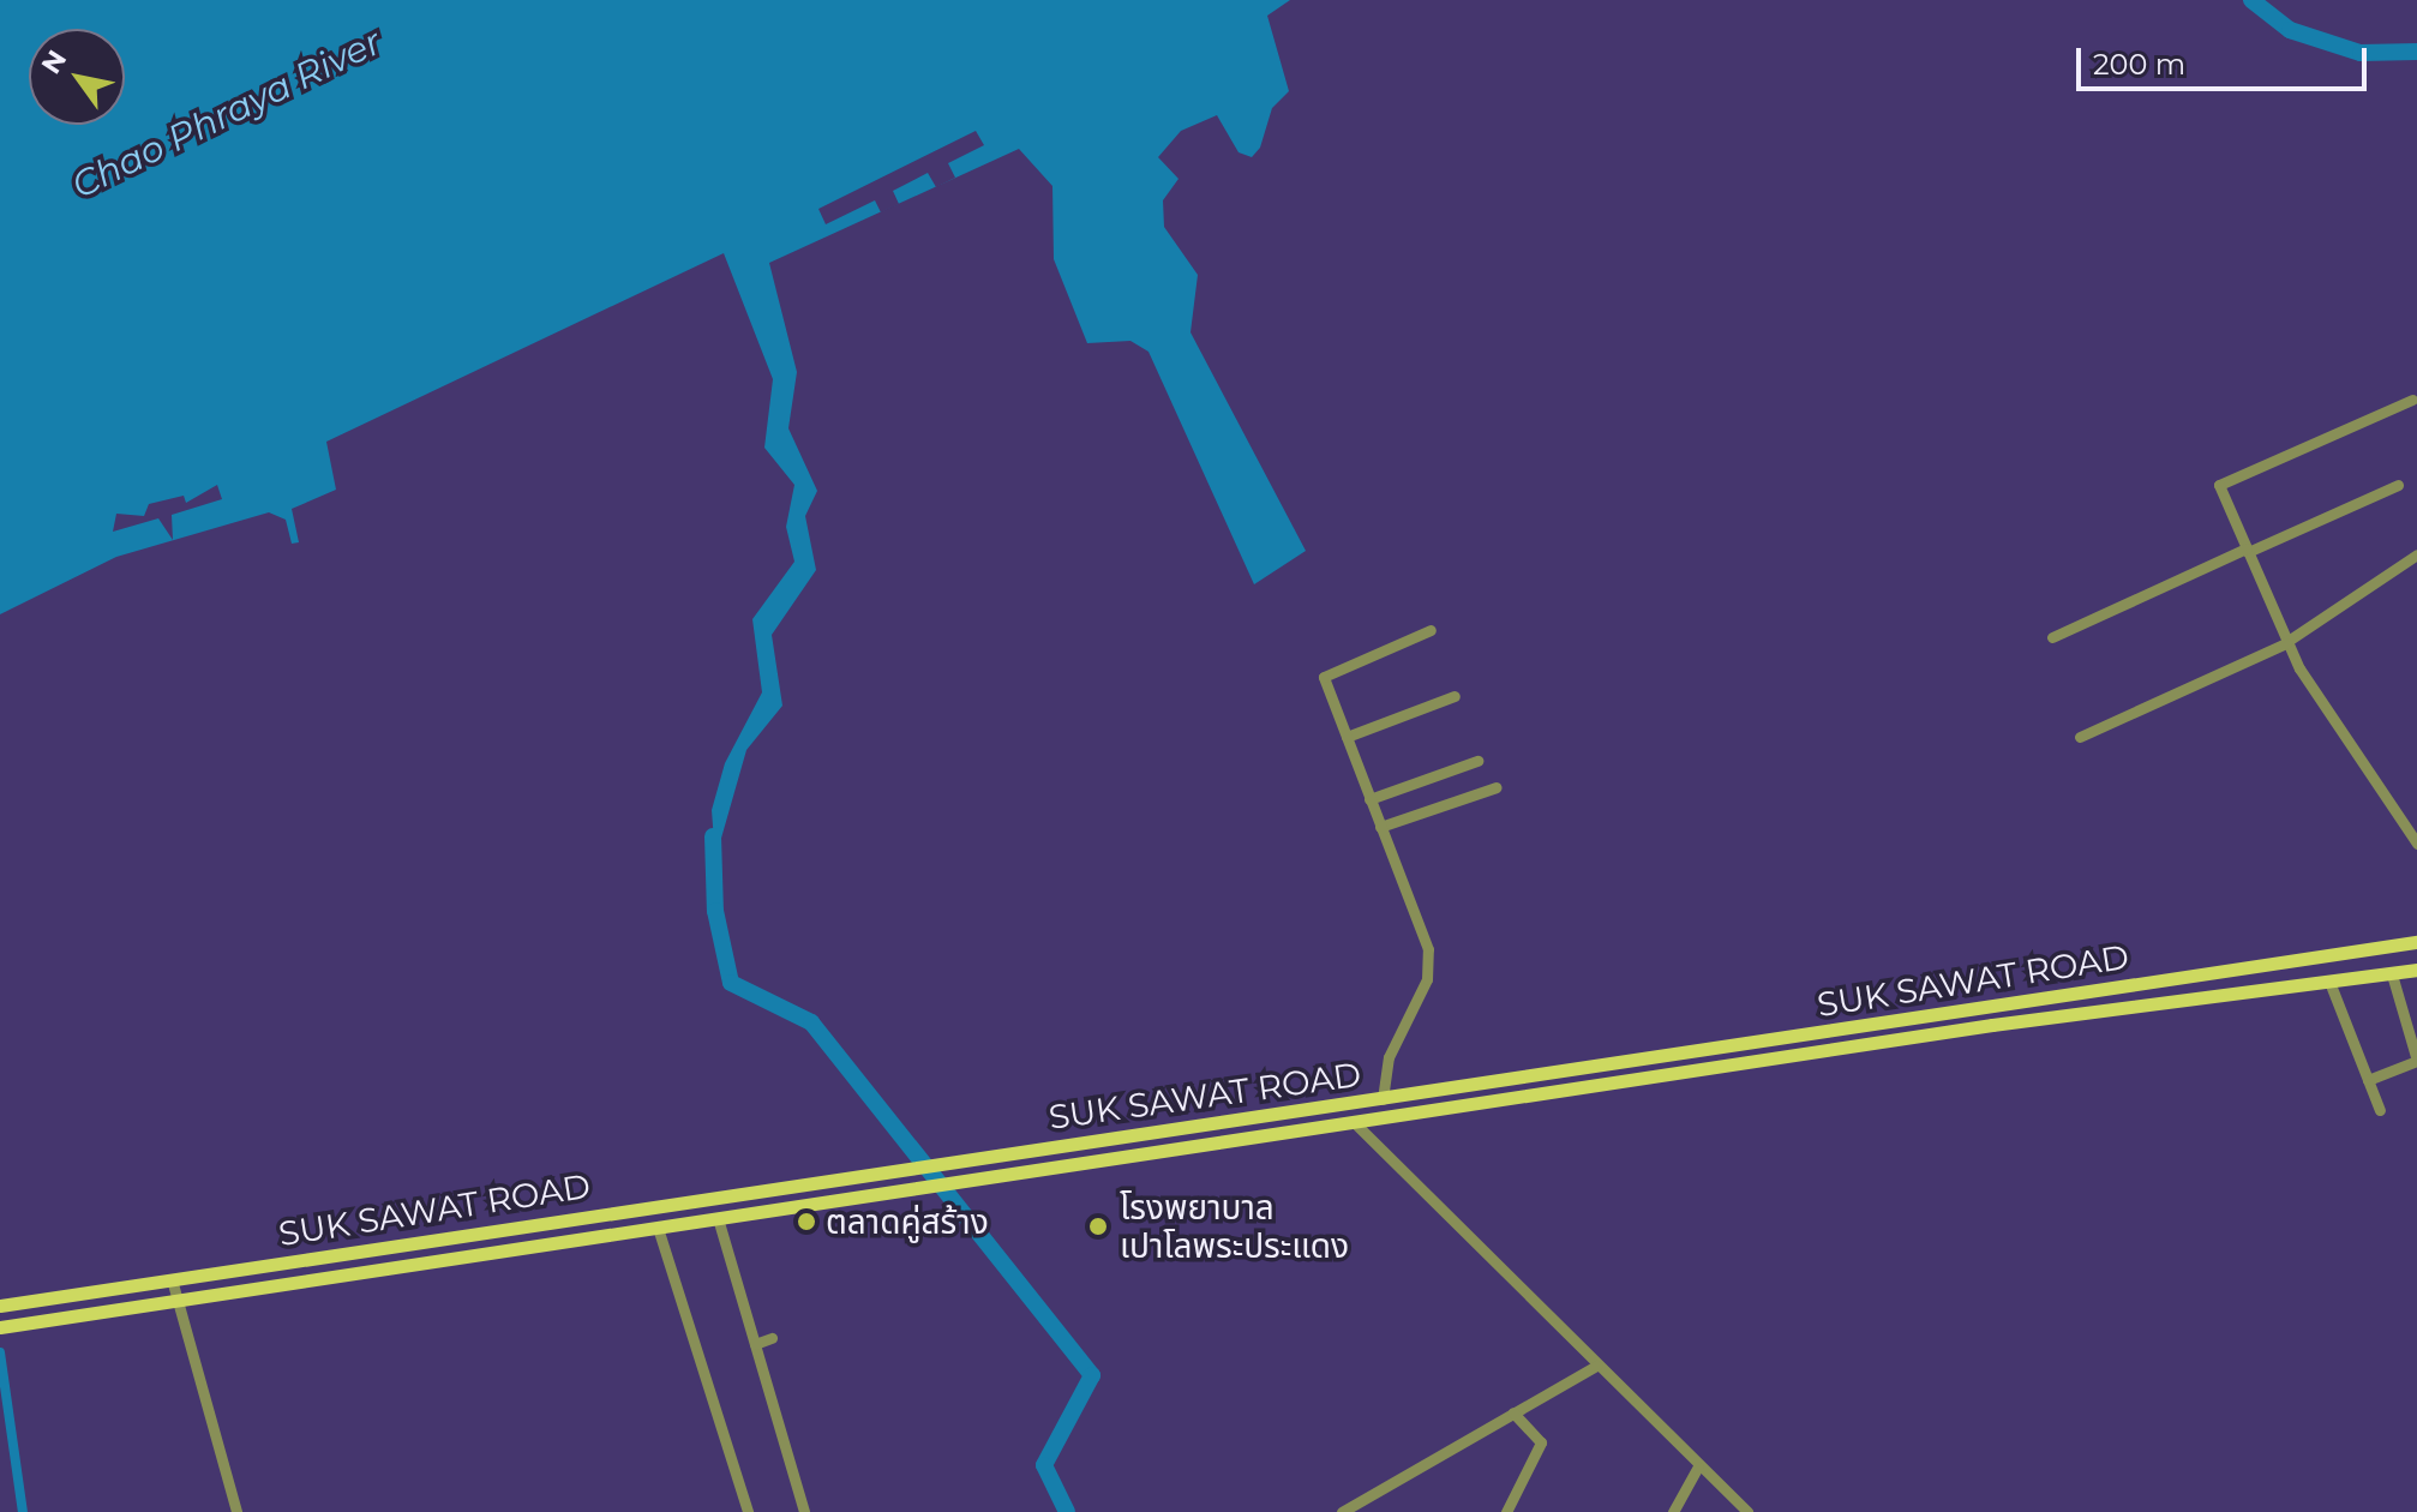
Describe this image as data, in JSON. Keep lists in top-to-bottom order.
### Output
{
  "streets": {
    "main road": ["SUK SAWAT ROAD"]
  },
  "water": ["Chao Phraya River"],
  "places": ["ตลาดคู่สร้าง", "โรงพยาบาล เปาโลพระประแดง"],
  "scale_bar": "200 m",
  "north": "top left"
}
